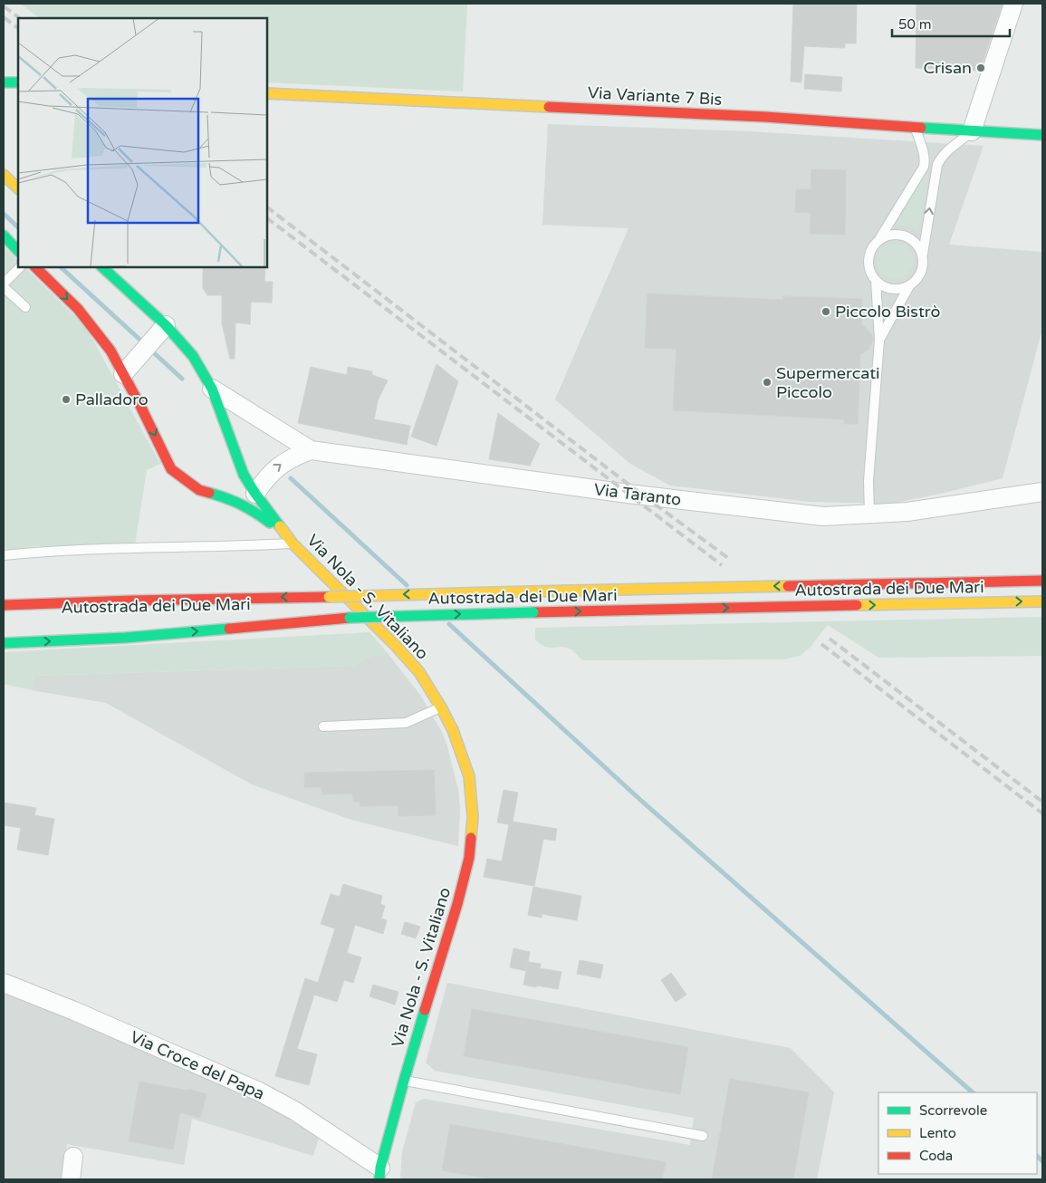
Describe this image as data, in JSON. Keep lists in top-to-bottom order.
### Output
{
  "streets": {
    "main road": ["Via Variante 7 Bis", "Autostrada dei Due Mari", "Via Nola - S. Vitaliano"],
    "street": ["Via Taranto", "Via Croce del Papa"]
  },
  "crossings": [
    ["Via Nola - S. Vitaliano", "Via Croce del Papa"]
  ],
  "places": [
    "Crisan",
    "Piccolo Bistrò",
    "Supermercati Piccolo",
    "Palladoro"
  ],
  "legend": ["Scorrevole", "Lento", "Coda"],
  "scale_bar": "50 m"
}
